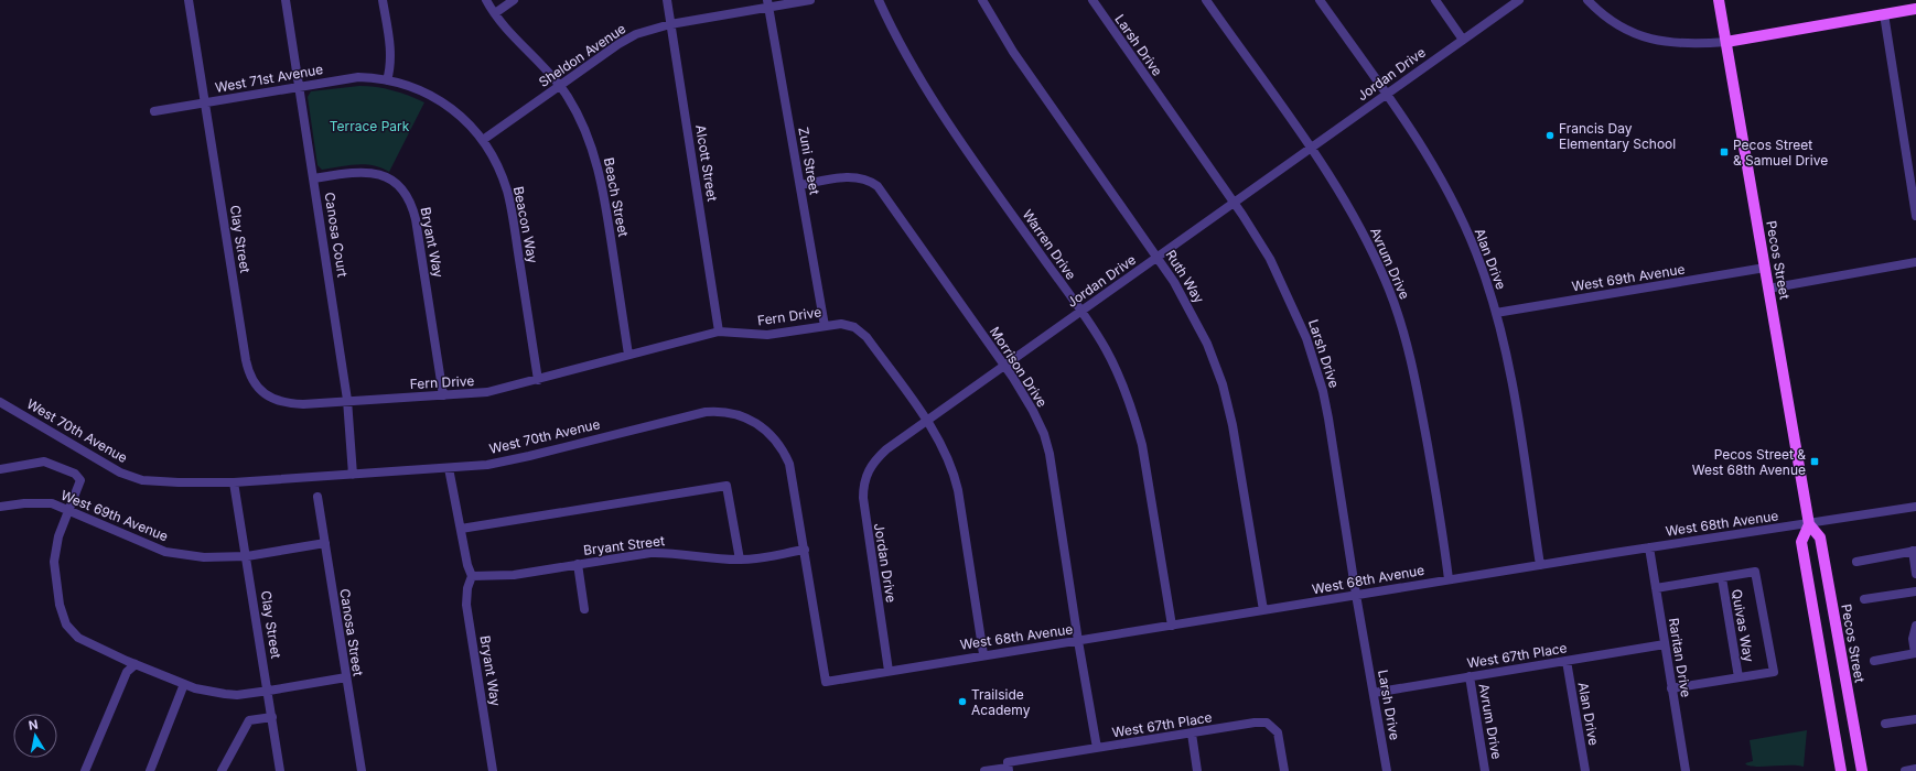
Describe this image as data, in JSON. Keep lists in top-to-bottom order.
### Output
{
  "streets": {
    "main road": ["Pecos Street"],
    "street": [
      "Larsh Drive",
      "Sheldon Avenue",
      "Jordan Drive",
      "West 71st Avenue",
      "Zuni Street",
      "Alcott Street",
      "Beach Street",
      "Beacon Way",
      "Canosa Court",
      "Clay Street",
      "Bryant Way",
      "Warren Drive",
      "Alan Drive",
      "Avrum Drive",
      "Ruth Way",
      "West 69th Avenue",
      "Fern Drive",
      "Morrison Drive",
      "West 70th Avenue",
      "West 68th Avenue",
      "Bryant Street",
      "Quivas Way",
      "Canosa Street",
      "West 67th Place",
      "Raritan Drive"
    ]
  },
  "crossings": [
    ["Larsh Drive", "Jordan Drive"],
    ["Larsh Drive", "West 68th Avenue"],
    ["Larsh Drive", "West 67th Place"],
    ["Sheldon Avenue", "Zuni Street"],
    ["Sheldon Avenue", "Alcott Street"],
    ["Sheldon Avenue", "Beach Street"],
    ["Sheldon Avenue", "Beacon Way"],
    ["Jordan Drive", "Warren Drive"],
    ["Jordan Drive", "Alan Drive"],
    ["Jordan Drive", "Avrum Drive"],
    ["Jordan Drive", "Ruth Way"],
    ["Jordan Drive", "Fern Drive"],
    ["Jordan Drive", "Morrison Drive"],
    ["Jordan Drive", "West 68th Avenue"],
    ["West 71st Avenue", "Beacon Way"],
    ["West 71st Avenue", "Canosa Court"],
    ["West 71st Avenue", "Clay Street"],
    ["Zuni Street", "Fern Drive"],
    ["Zuni Street", "Morrison Drive"],
    ["Alcott Street", "Fern Drive"],
    ["Beach Street", "Fern Drive"],
    ["Beacon Way", "Fern Drive"],
    ["Canosa Court", "Clay Street"],
    ["Canosa Court", "Bryant Way"],
    ["Canosa Court", "Fern Drive"],
    ["Canosa Court", "West 70th Avenue"],
    ["Clay Street", "West 69th Avenue"],
    ["Clay Street", "Fern Drive"],
    ["Clay Street", "West 70th Avenue"],
    ["Bryant Way", "Fern Drive"],
    ["Bryant Way", "Bryant Street"],
    ["Warren Drive", "West 68th Avenue"],
    ["Alan Drive", "West 69th Avenue"],
    ["Alan Drive", "West 68th Avenue"],
    ["Alan Drive", "West 67th Place"],
    ["Pecos Street", "West 69th Avenue"],
    ["Pecos Street", "West 68th Avenue"],
    ["Avrum Drive", "West 68th Avenue"],
    ["Avrum Drive", "West 67th Place"],
    ["Ruth Way", "West 68th Avenue"],
    ["West 69th Avenue", "Canosa Street"],
    ["Fern Drive", "West 68th Avenue"],
    ["Morrison Drive", "West 68th Avenue"],
    ["Morrison Drive", "West 67th Place"],
    ["West 70th Avenue", "West 68th Avenue"],
    ["West 70th Avenue", "Bryant Street"],
    ["West 68th Avenue", "Raritan Drive"],
    ["West 67th Place", "Raritan Drive"]
  ],
  "parks": ["Terrace Park"],
  "places": {
    "other": ["Francis Day Elementary School", "Trailside Academy"],
    "transit": ["Pecos Street & Samuel Drive", "Pecos Street & West 68th Avenue"]
  },
  "north": "top"
}
